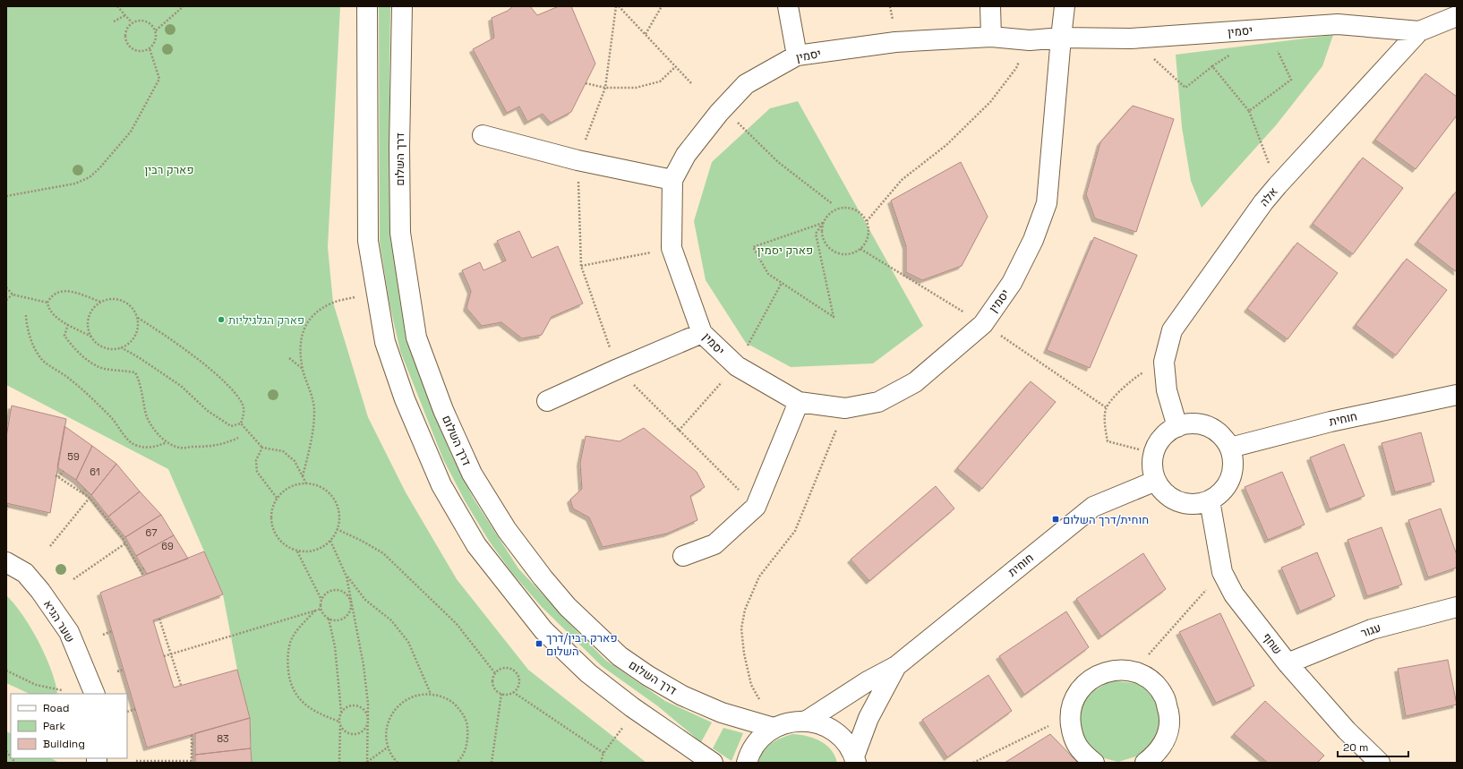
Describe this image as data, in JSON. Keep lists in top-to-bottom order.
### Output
{
  "streets": {
    "street": [
      "יסמין",
      "דרך השלום",
      "אלה",
      "חוחית",
      "שער הגיא",
      "עגור",
      "שחף"
    ]
  },
  "crossings": [
    ["יסמין", "אלה"],
    ["אלה", "חוחית"],
    ["אלה", "שחף"],
    ["חוחית", "שחף"],
    ["עגור", "שחף"]
  ],
  "parks": ["פארק רבין", "פארק יסמין"],
  "places": {
    "other": ["פארק הגלגיליות"],
    "transit": ["חוחית/דרך השלום", "פארק רבין/דרך השלום"]
  },
  "house_numbers": [
    "59",
    "61",
    "67",
    "69",
    "83"
  ],
  "legend": ["Road", "Park", "Building"],
  "scale_bar": "20 m"
}
